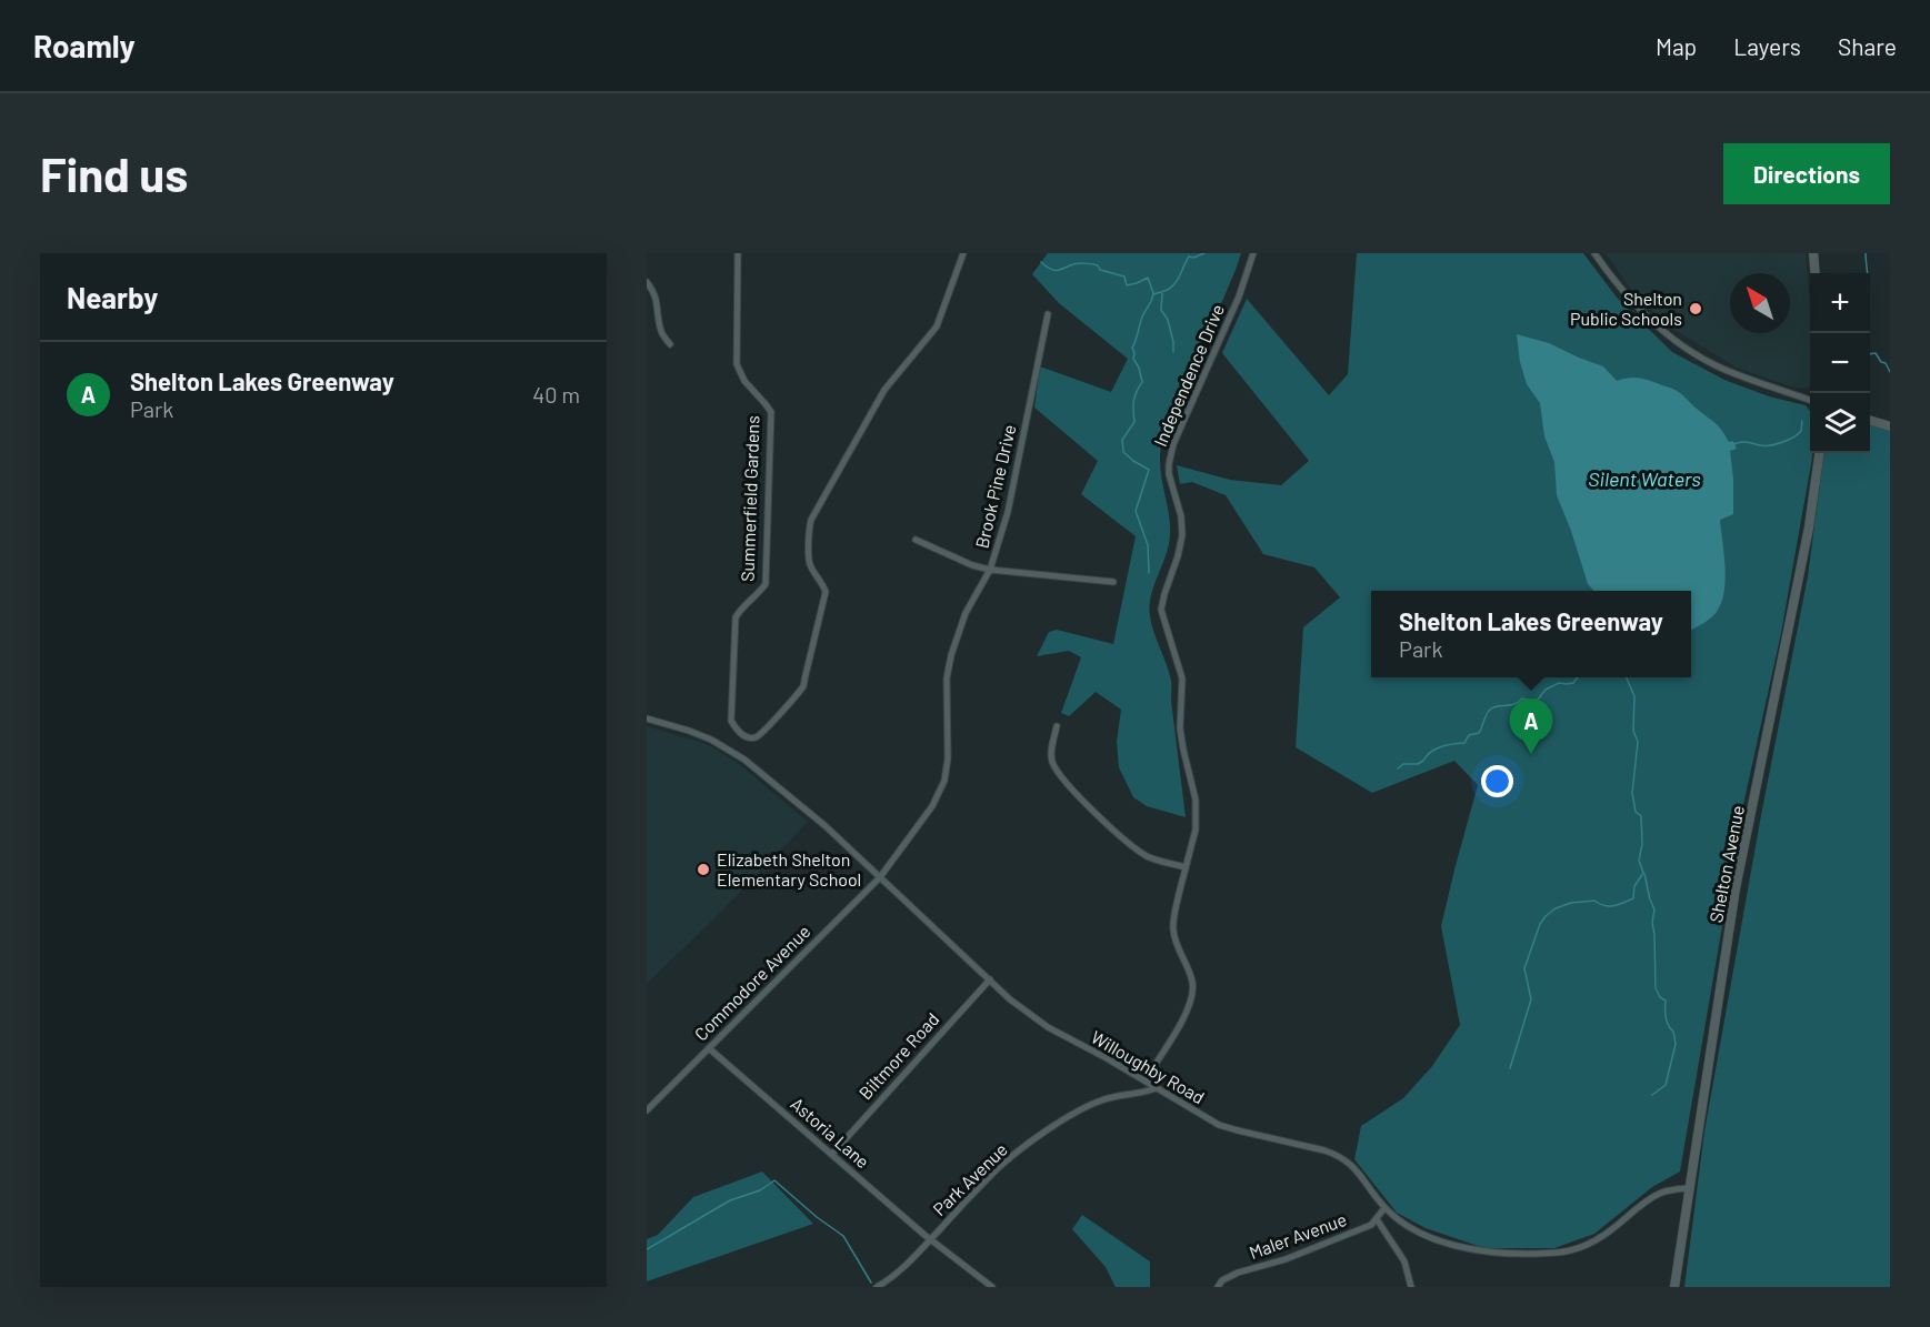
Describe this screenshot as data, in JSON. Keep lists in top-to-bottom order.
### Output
{
  "streets": {
    "main road": ["Shelton Avenue"],
    "street": [
      "Independence Drive",
      "Brook Pine Drive",
      "Summerfield Gardens",
      "Commodore Avenue",
      "Biltmore Road",
      "Willoughby Road",
      "Astoria Lane",
      "Park Avenue",
      "Maler Avenue"
    ]
  },
  "crossings": [
    ["Independence Drive", "Willoughby Road"],
    ["Independence Drive", "Park Avenue"],
    ["Brook Pine Drive", "Commodore Avenue"],
    ["Brook Pine Drive", "Willoughby Road"],
    ["Shelton Avenue", "Willoughby Road"],
    ["Commodore Avenue", "Willoughby Road"],
    ["Commodore Avenue", "Astoria Lane"],
    ["Biltmore Road", "Willoughby Road"],
    ["Biltmore Road", "Astoria Lane"],
    ["Willoughby Road", "Park Avenue"],
    ["Willoughby Road", "Maler Avenue"],
    ["Astoria Lane", "Park Avenue"]
  ],
  "water": ["Silent Waters"],
  "places": ["Shelton Public Schools", "Elizabeth Shelton Elementary School"],
  "north": "top left",
  "page": {
    "header": "Roamly",
    "nav": ["Map", "Layers", "Share"],
    "buttons": "Directions",
    "title": "Find us",
    "heading": "Nearby",
    "map_buttons": ["+", "−"],
    "list": [
      {
        "mark": "A",
        "name": "Shelton Lakes Greenway",
        "note": "Park",
        "value": "40 m"
      }
    ],
    "popup": ["Shelton Lakes Greenway", "Park"],
    "pins": "A"
  }
}
